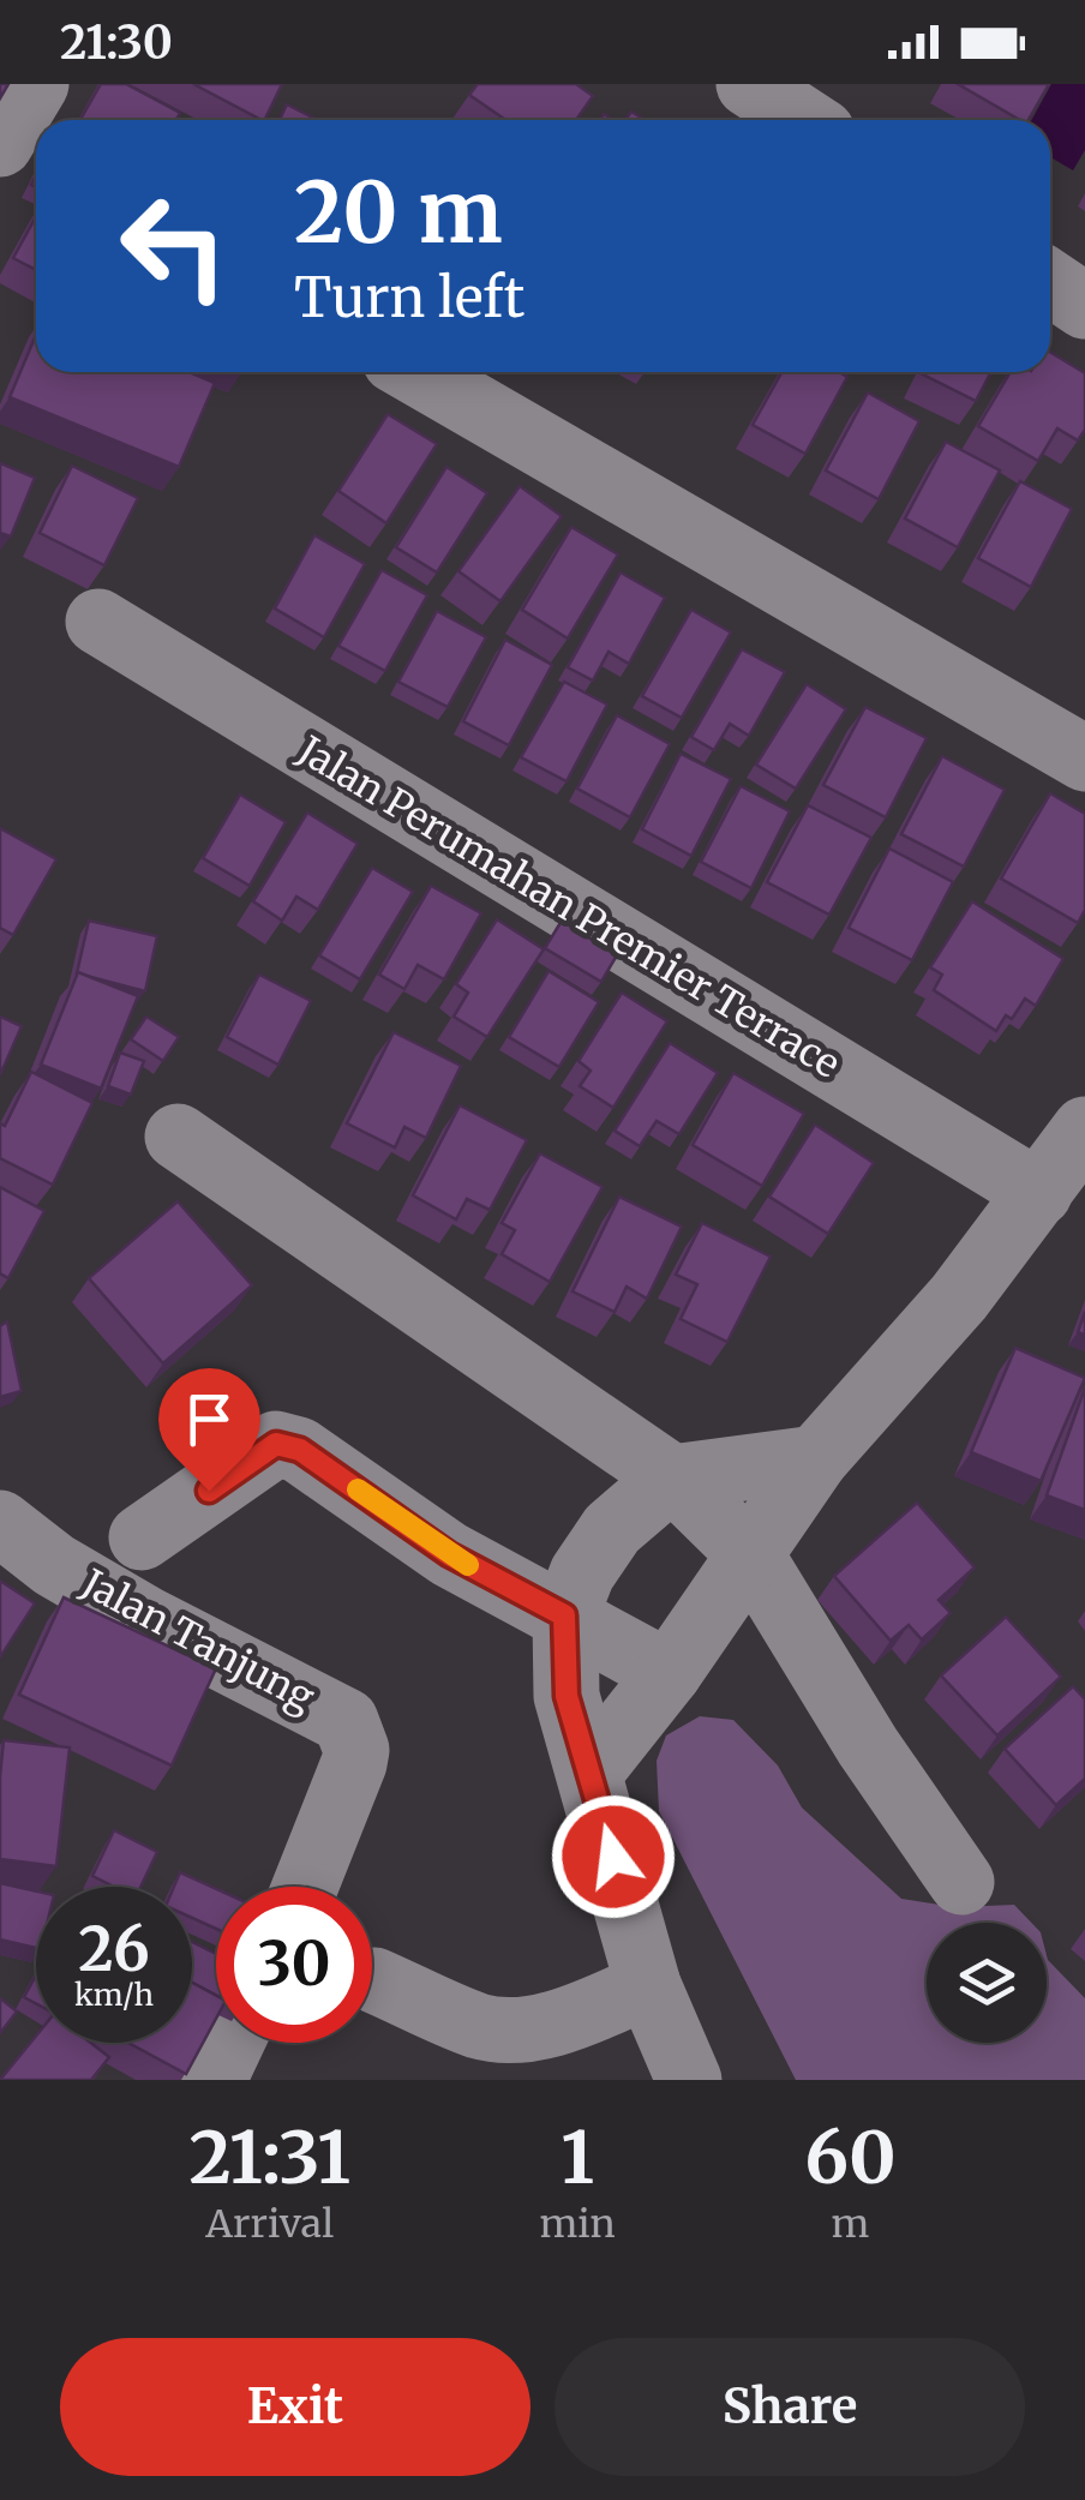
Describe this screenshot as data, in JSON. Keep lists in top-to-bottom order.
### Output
{
  "streets": {
    "street": ["Jalan Perumahan Premier Terrace", "Jalan Tanjung"]
  },
  "page": {
    "status": "21:30",
    "turn": ["20 m", "Turn left"],
    "speed": "26 km/h",
    "limit": "30",
    "eta": [
      "21:31",
      "Arrival",
      "1",
      "min",
      "60",
      "m"
    ],
    "buttons": ["Exit", "Share"]
  }
}
